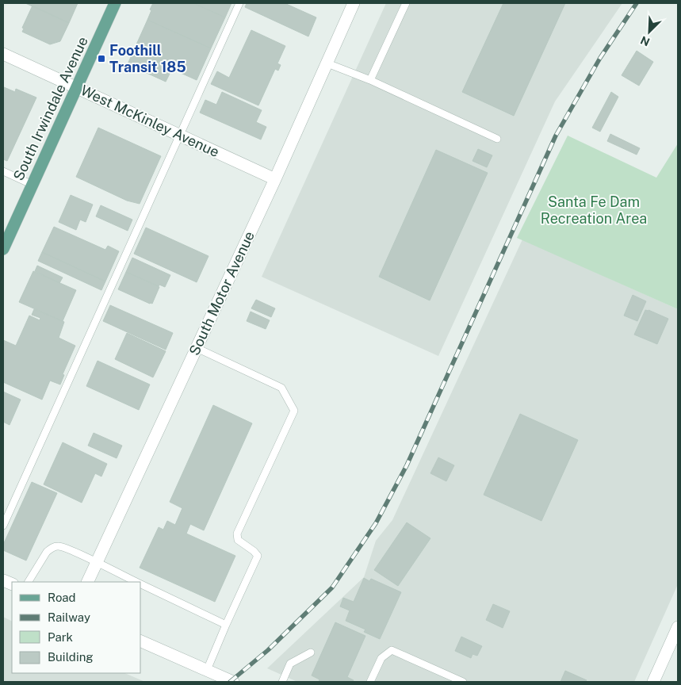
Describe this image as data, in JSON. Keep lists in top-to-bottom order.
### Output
{
  "streets": {
    "main road": ["South Irwindale Avenue"],
    "street": ["West McKinley Avenue", "South Motor Avenue"]
  },
  "crossings": [
    ["South Irwindale Avenue", "West McKinley Avenue"],
    ["West McKinley Avenue", "South Motor Avenue"]
  ],
  "parks": ["Santa Fe Dam Recreation Area"],
  "places": {
    "transit": ["Foothill Transit 185"]
  },
  "legend": [
    "Road",
    "Railway",
    "Park",
    "Building"
  ],
  "north": "bottom left"
}
